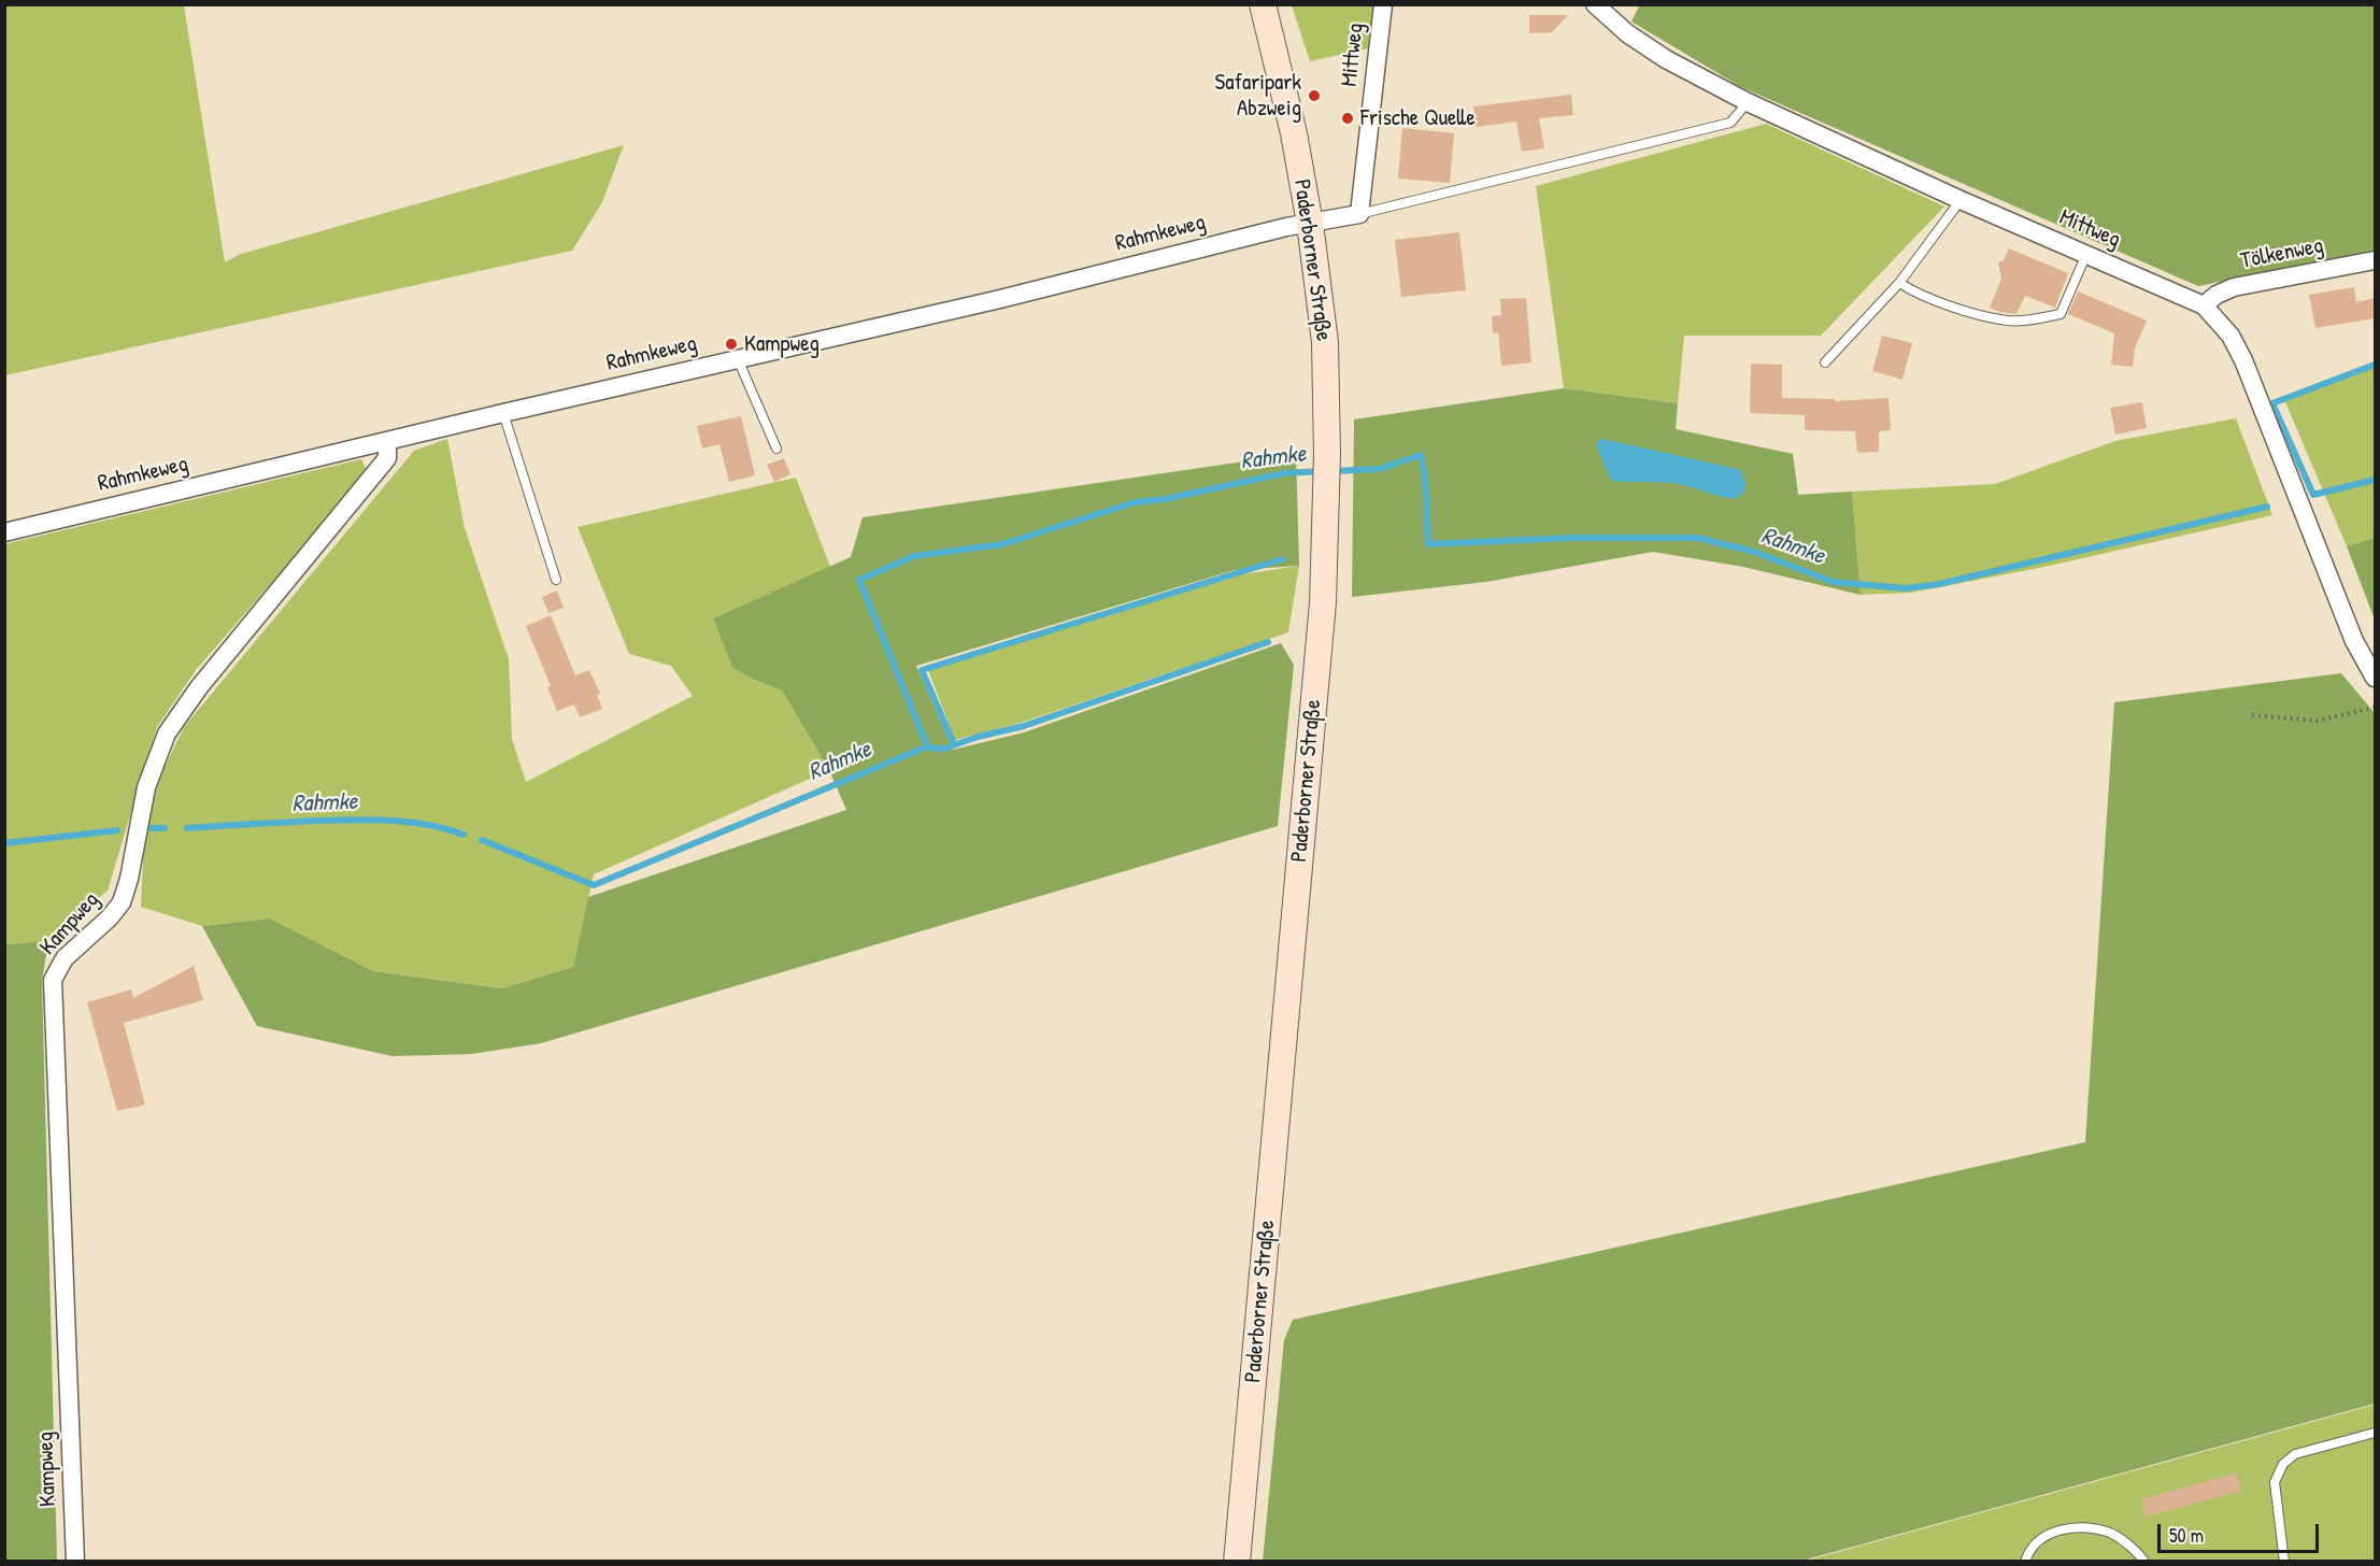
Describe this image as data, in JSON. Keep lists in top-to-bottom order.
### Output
{
  "streets": {
    "main road": ["Paderborner Straße"],
    "street": [
      "Mittweg",
      "Rahmkeweg",
      "Tölkenweg",
      "Kampweg"
    ]
  },
  "crossings": [
    ["Mittweg", "Tölkenweg"],
    ["Rahmkeweg", "Paderborner Straße"],
    ["Rahmkeweg", "Kampweg"]
  ],
  "water": ["Rahmke"],
  "places": ["Safaripark Abzweig", "Frische Quelle", "Kampweg"],
  "scale_bar": "50 m"
}
